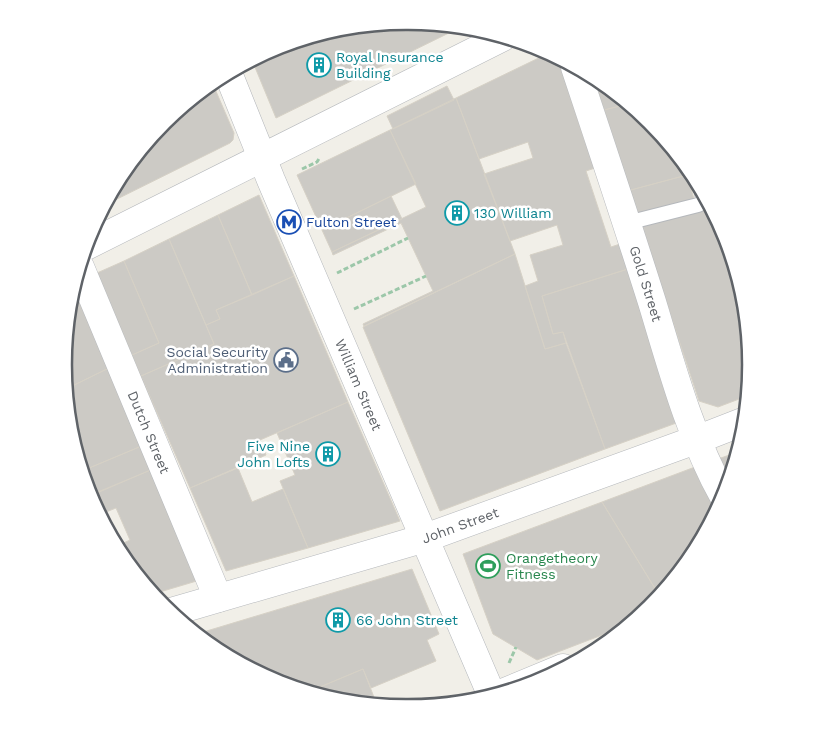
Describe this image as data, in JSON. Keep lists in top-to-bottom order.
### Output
{
  "streets": {
    "street": [
      "Gold Street",
      "William Street",
      "Dutch Street",
      "John Street"
    ]
  },
  "crossings": [
    ["Gold Street", "John Street"],
    ["William Street", "John Street"],
    ["Dutch Street", "John Street"]
  ],
  "places": {
    "building": [
      "Royal Insurance Building",
      "130 William",
      "Five Nine John Lofts",
      "66 John Street"
    ],
    "metro station": ["Fulton Street"],
    "public building": ["Social Security Administration"],
    "sports": ["Orangetheory Fitness"]
  }
}
